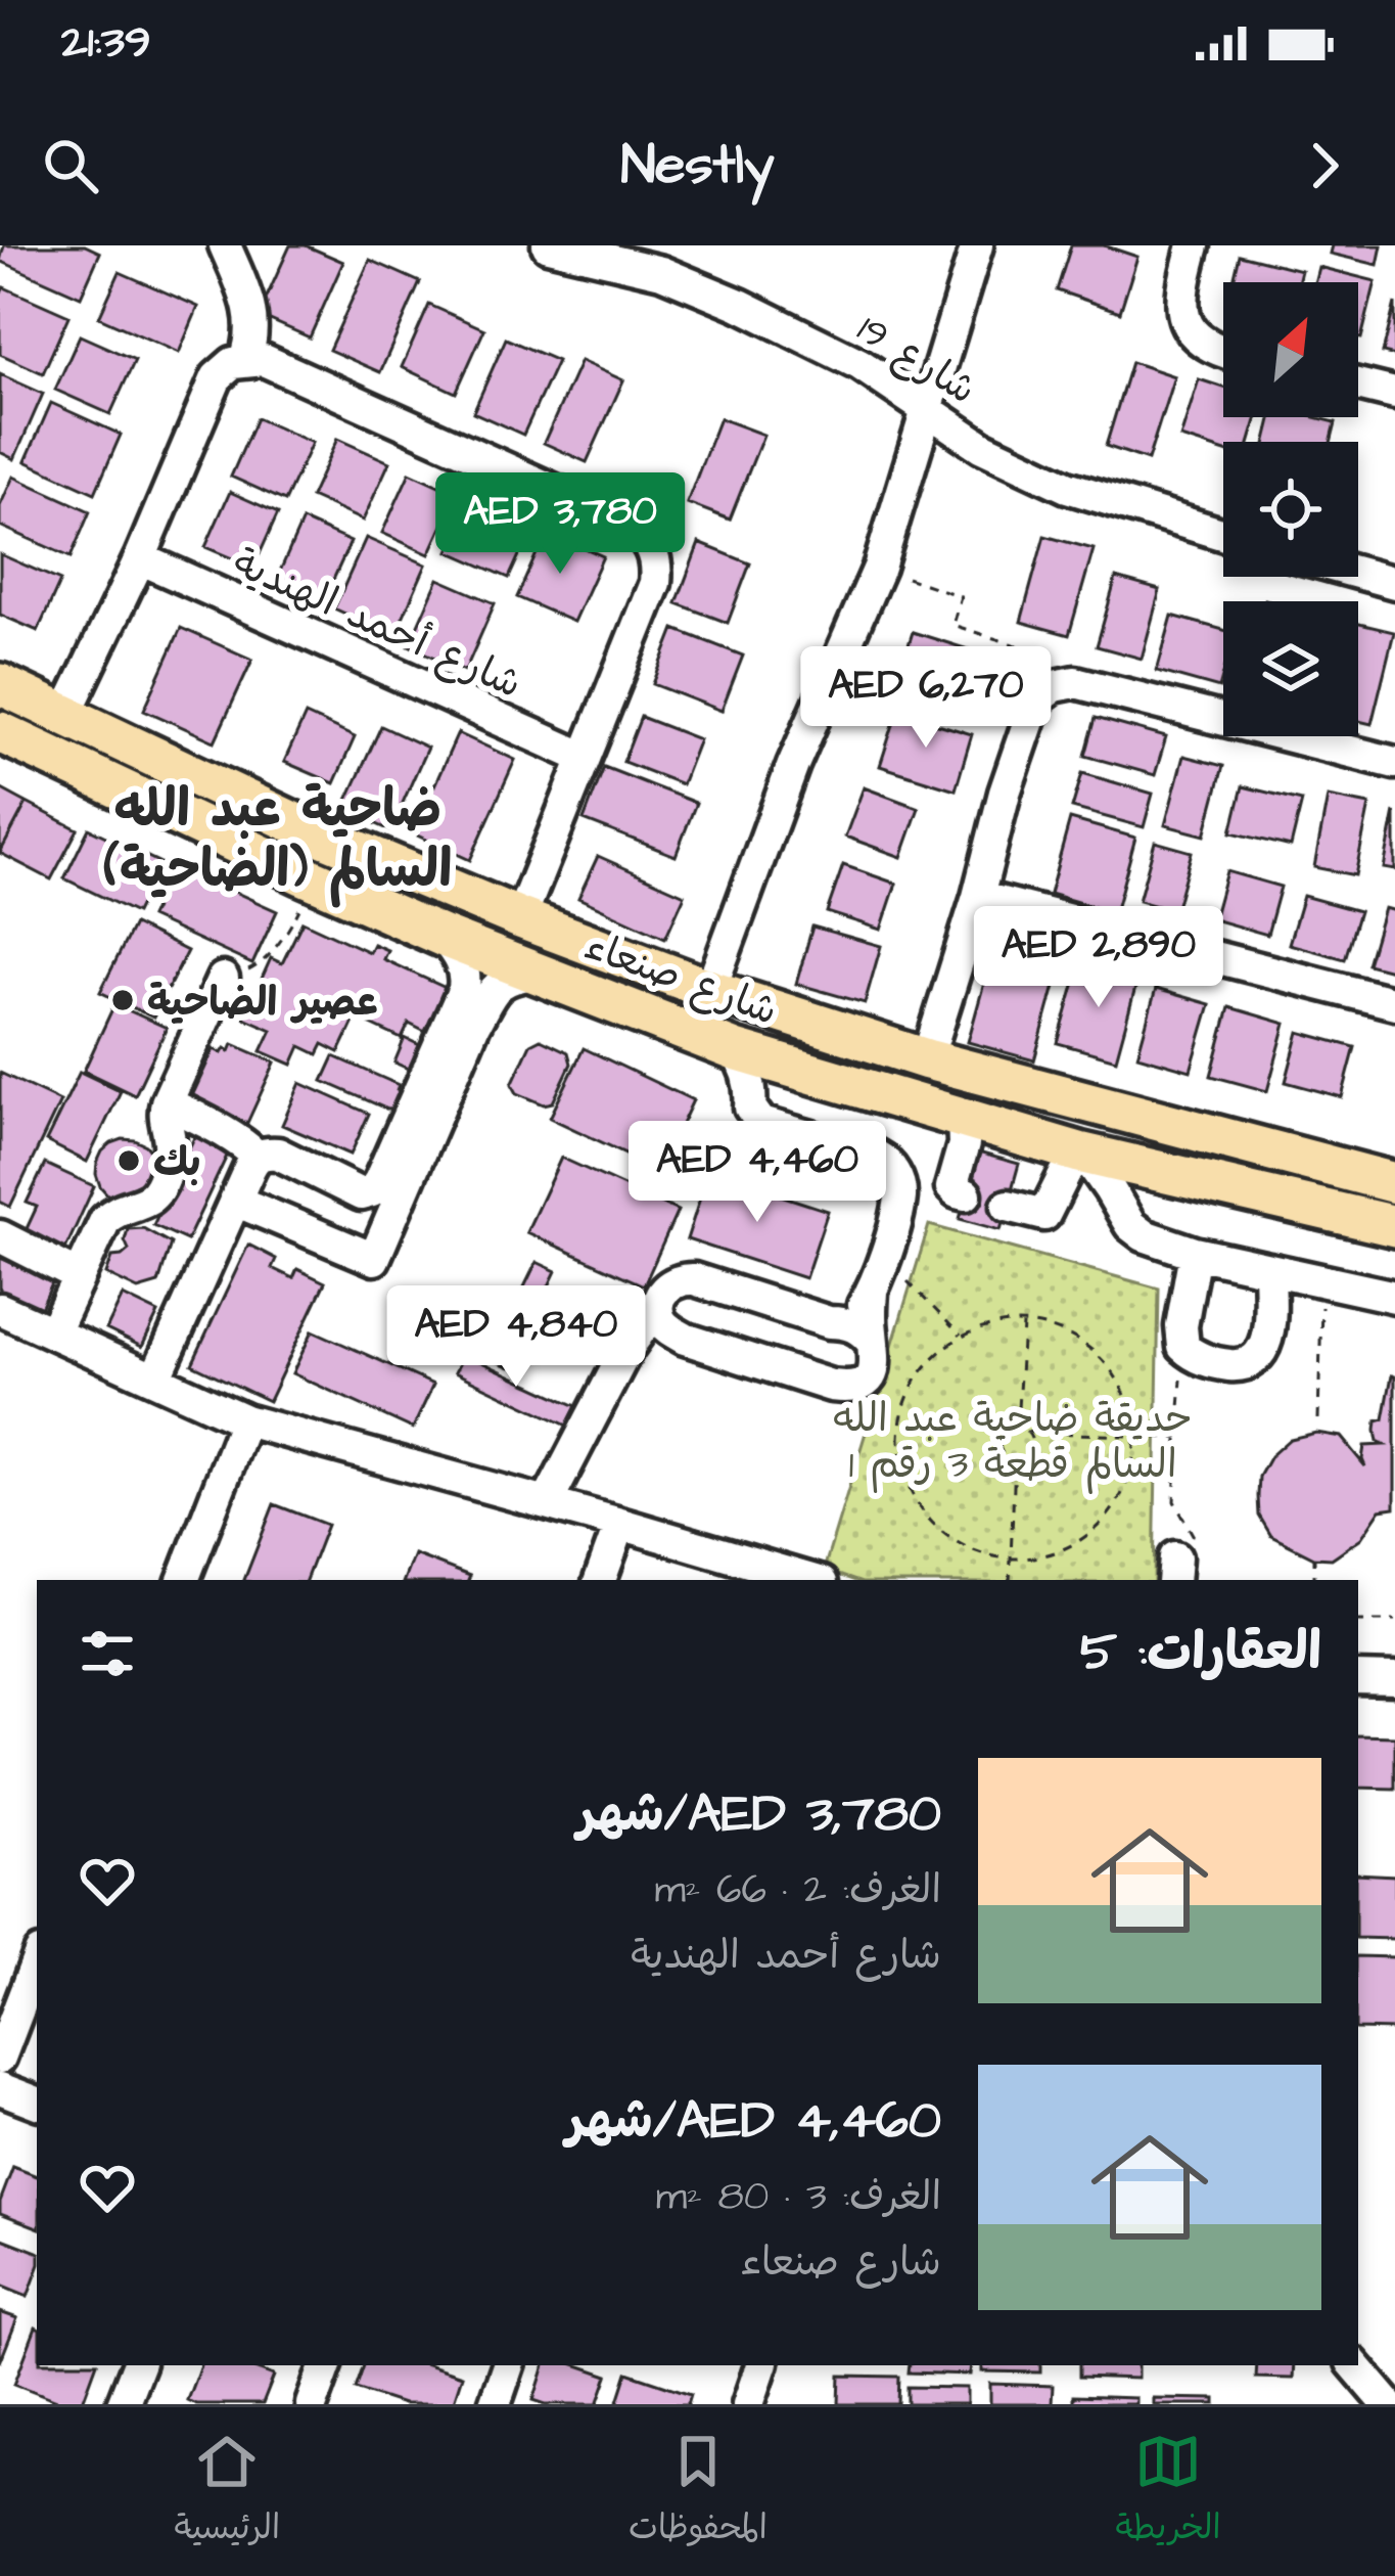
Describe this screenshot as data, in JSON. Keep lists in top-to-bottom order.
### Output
{
  "streets": {
    "main road": ["شارع صنعاء"],
    "street": ["شارع 19", "شارع أحمد الهندية"]
  },
  "districts": ["ضاحية عبد الله السالم (الضاحية)"],
  "parks": ["حديقة ضاحية عبد الله السالم قطعة 3 رقم 1"],
  "places": ["عصير الضاحية", "بك"],
  "north": "top right",
  "page": {
    "status": "21:39",
    "header": "Nestly",
    "price": [
      "AED 3,780",
      "AED 6,270",
      "AED 2,890",
      "AED 4,460",
      "AED 4,840"
    ],
    "heading": "العقارات: 5",
    "list": [
      {
        "name": "AED 3,780/شهر",
        "note": "الغرف: 2 · 66 m² · شارع أحمد الهندية"
      },
      {
        "name": "AED 4,460/شهر",
        "note": "الغرف: 3 · 80 m² · شارع صنعاء"
      }
    ],
    "tabs": ["الخريطة", "المحفوظات", "الرئيسية"]
  }
}
